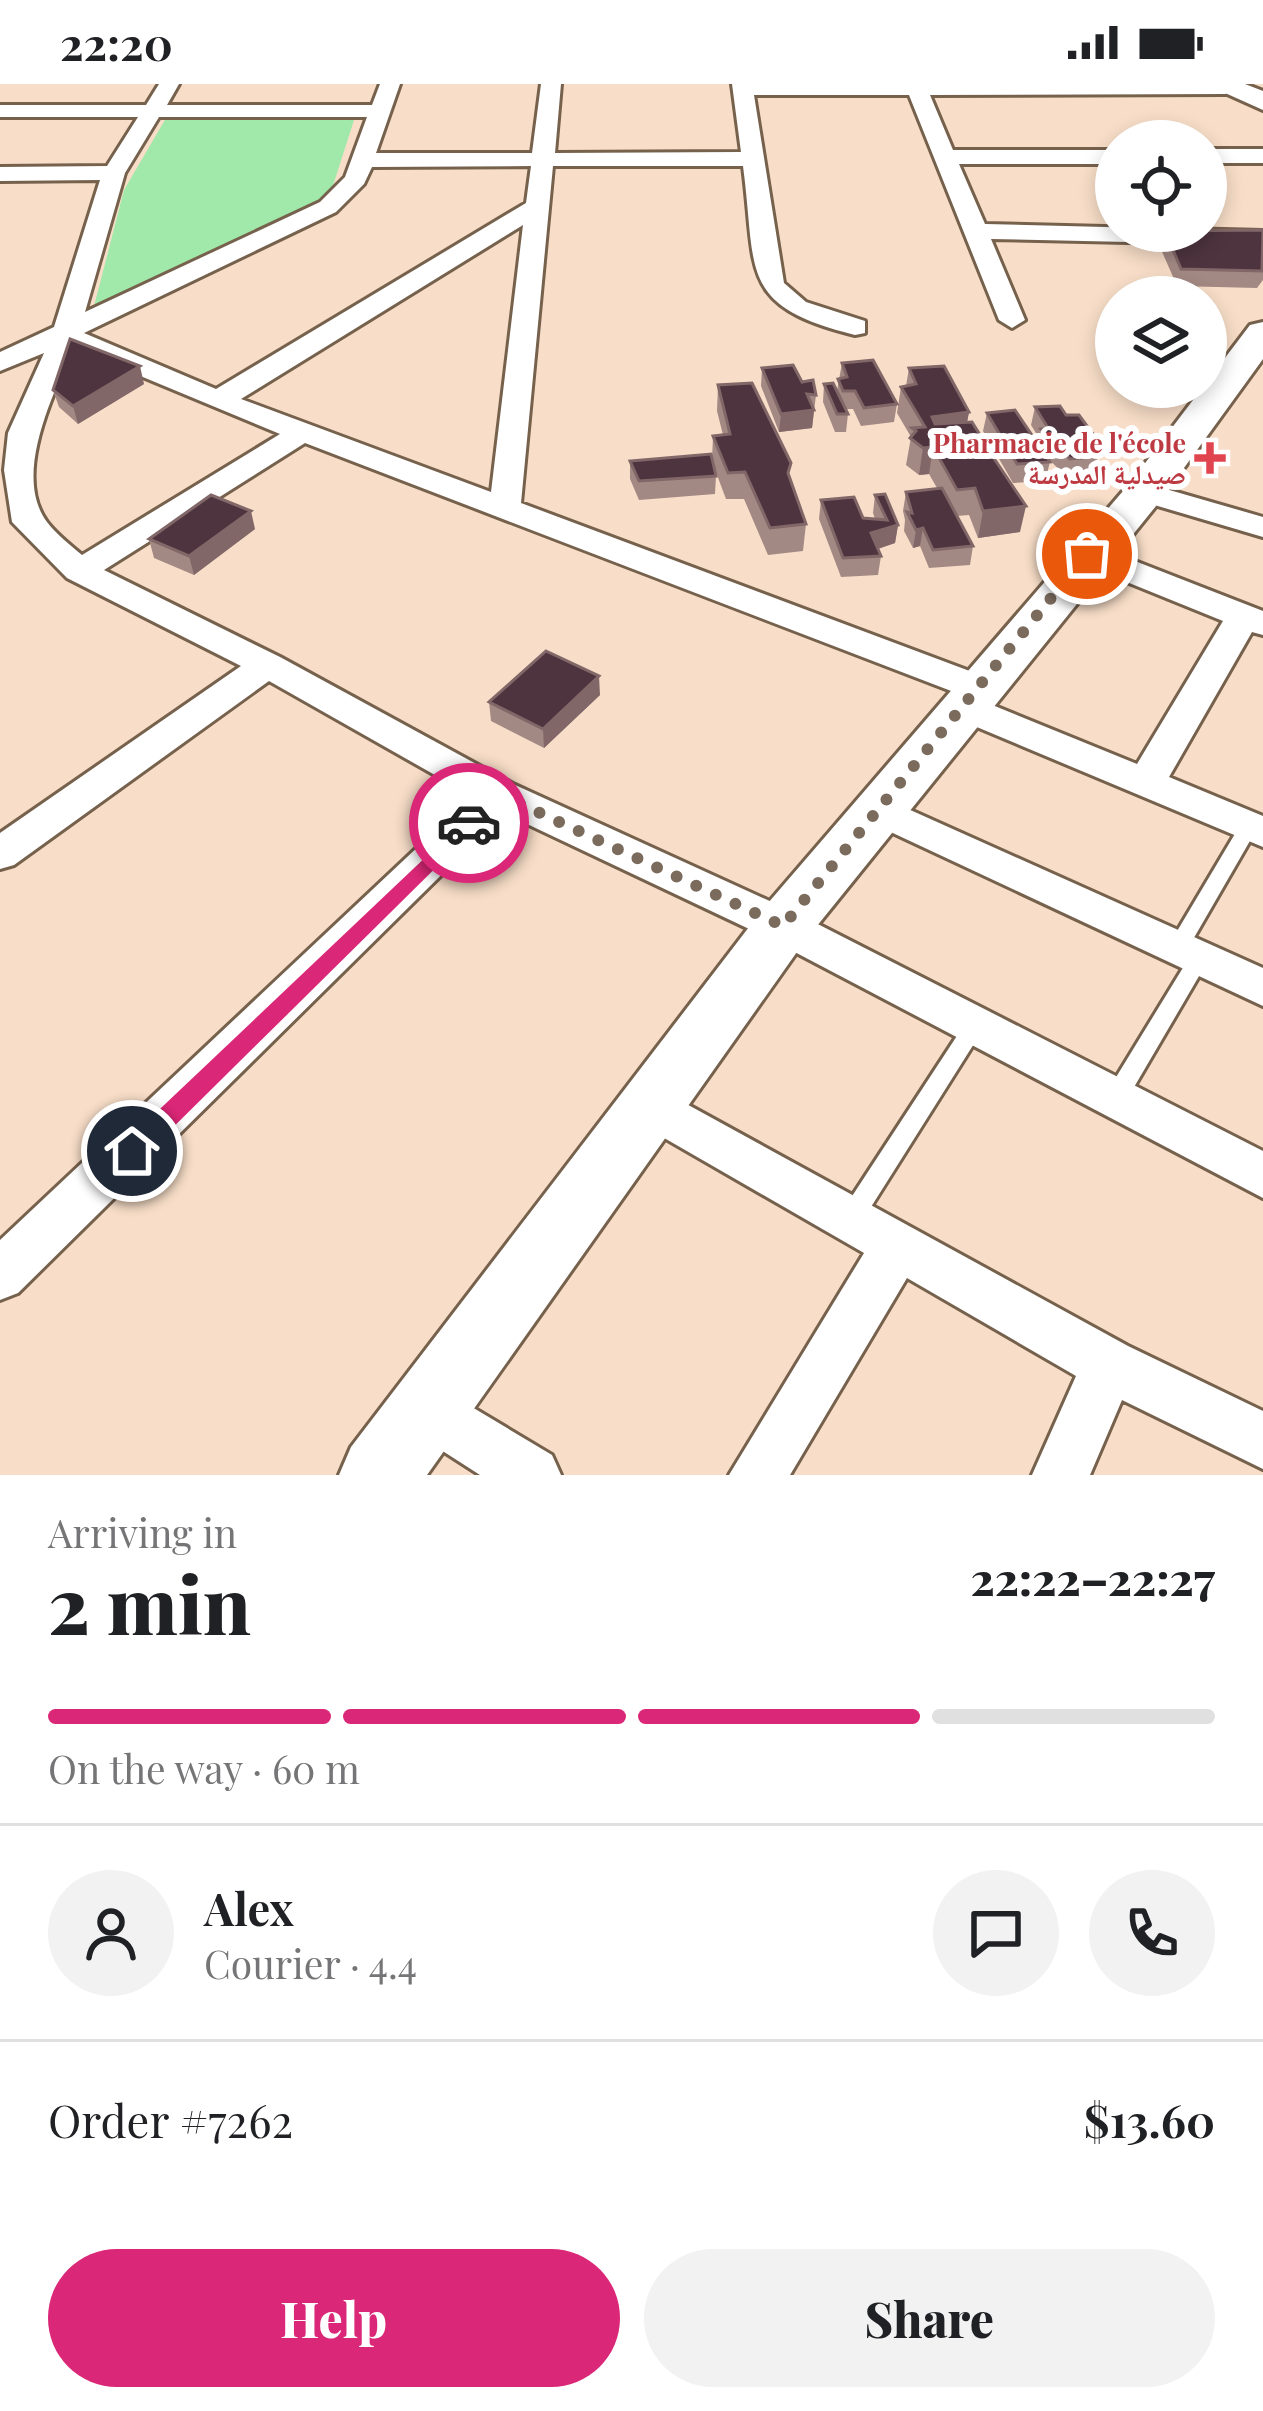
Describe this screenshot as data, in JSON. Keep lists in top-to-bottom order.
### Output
{
  "places": {
    "health": ["Pharmacie de l'école صيدلية المدرسة"]
  },
  "page": {
    "status": "22:20",
    "heading": ["2 min", "Arriving in", "22:22–22:27"],
    "panel": [
      "Alex",
      "Courier · 4.4",
      "Order #7262",
      "$13.60"
    ],
    "bar": "On the way · 60 m",
    "buttons": ["Help", "Share"]
  }
}
